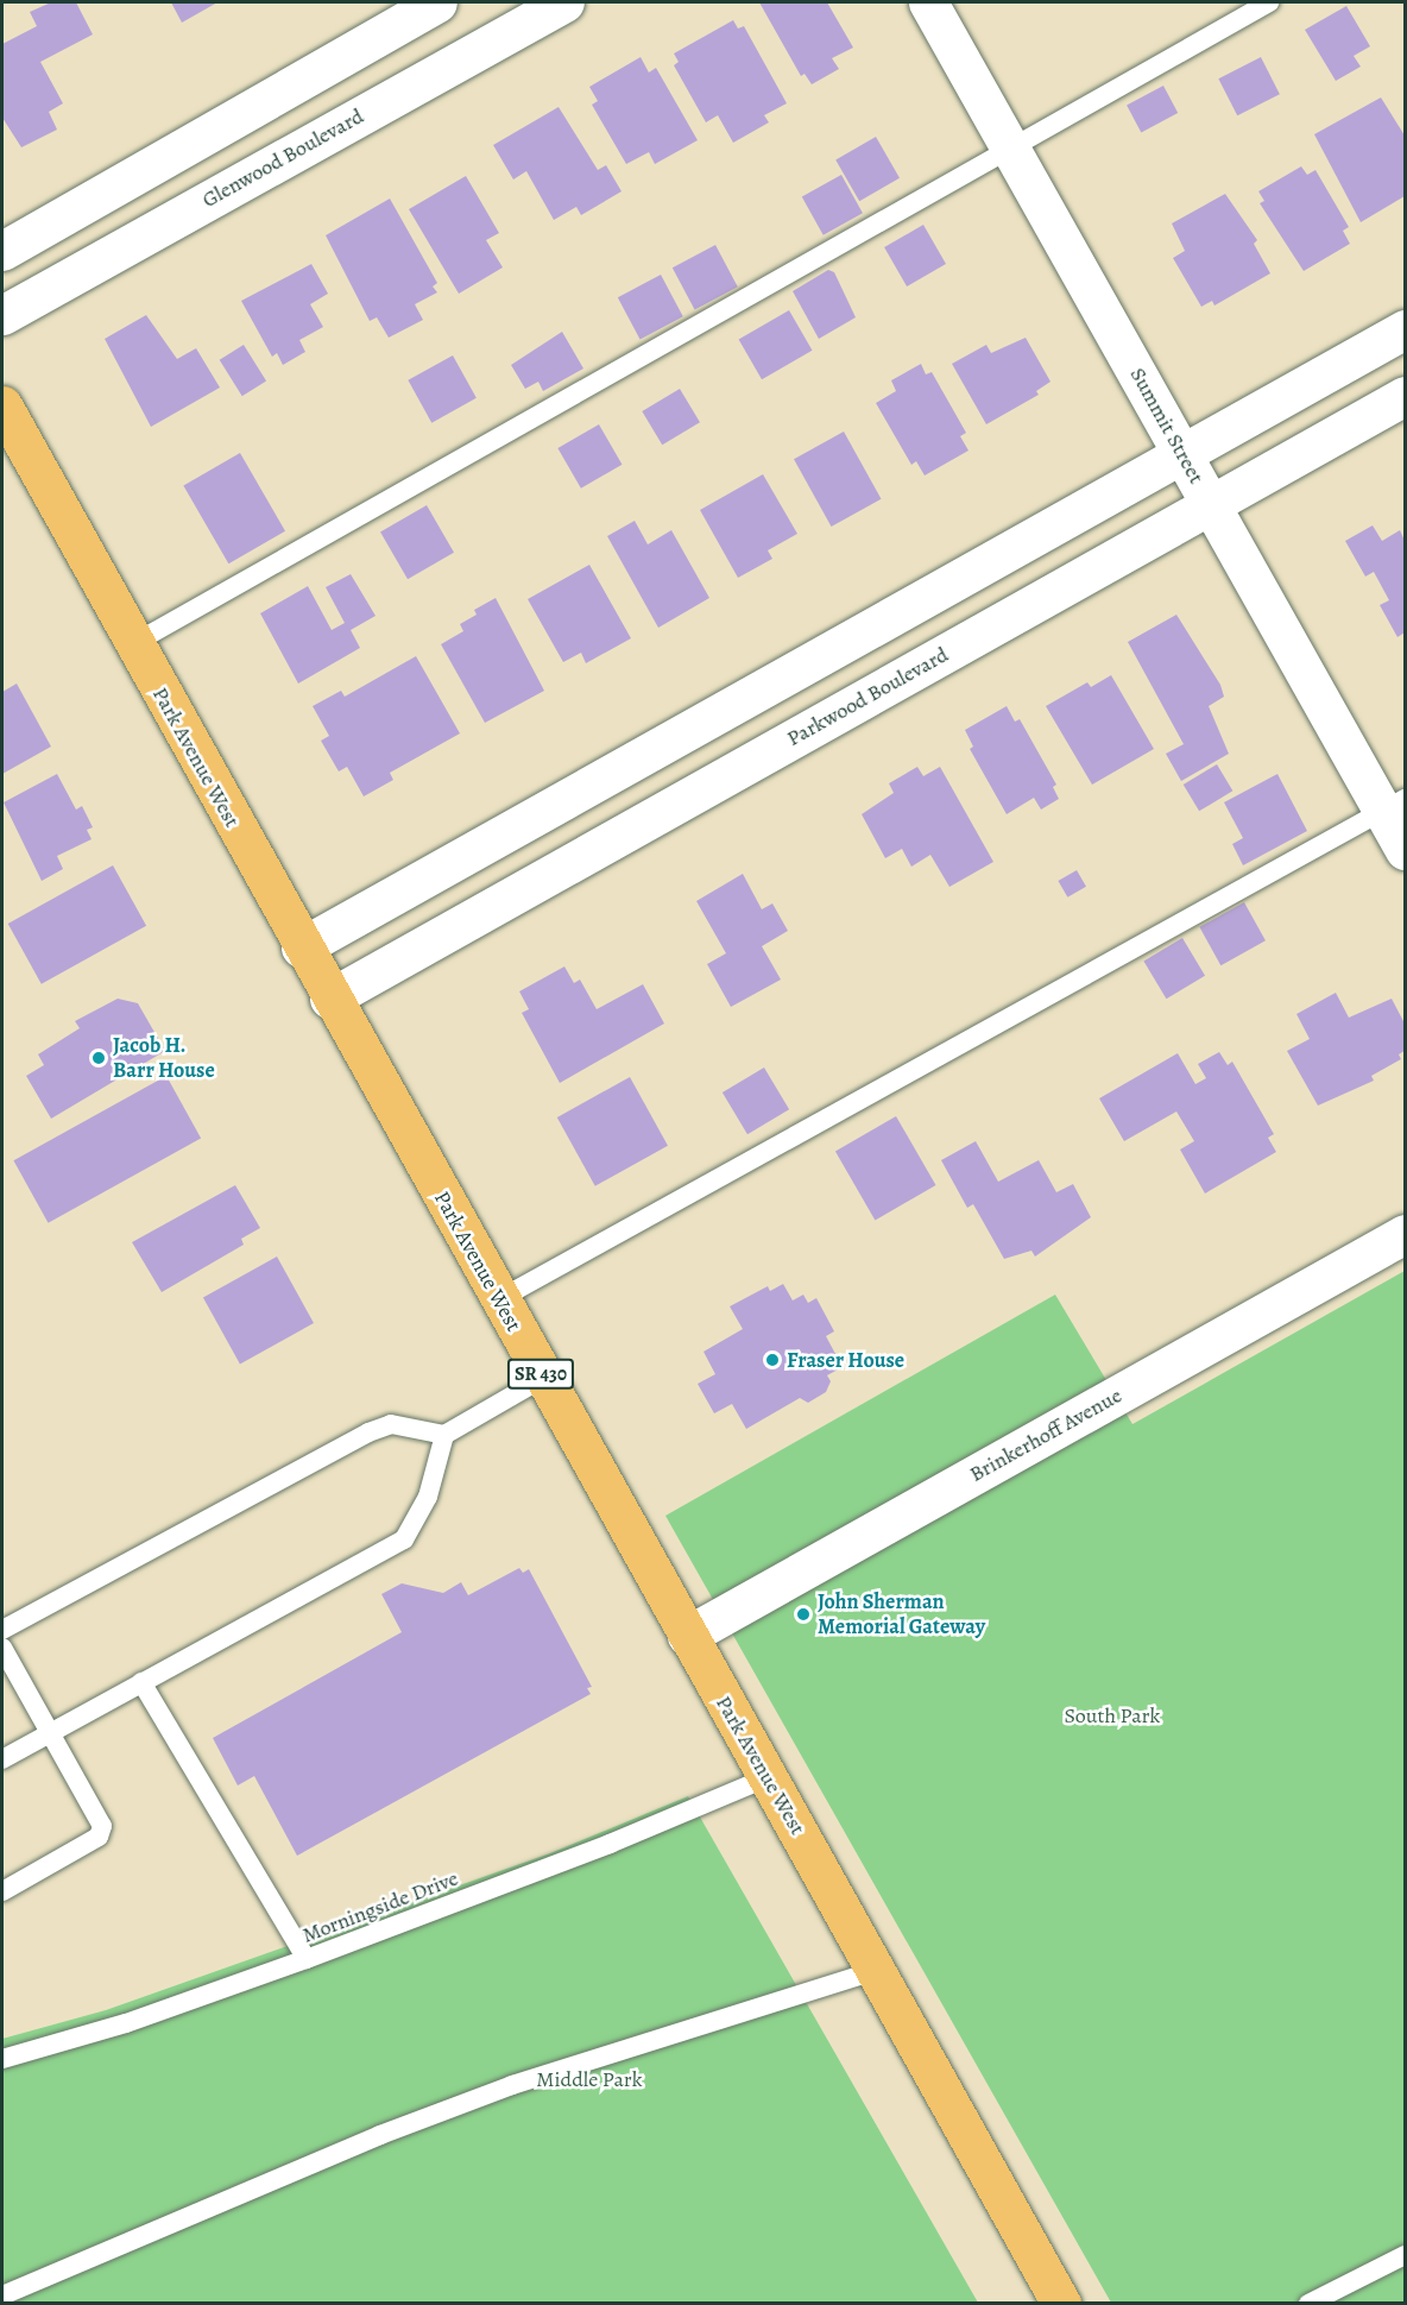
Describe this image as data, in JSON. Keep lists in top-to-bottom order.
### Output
{
  "streets": {
    "main road": ["Park Avenue West", "SR 430"],
    "street": [
      "Glenwood Boulevard",
      "Summit Street",
      "Parkwood Boulevard",
      "Brinkerhoff Avenue"
    ],
    "lane": ["Morningside Drive"]
  },
  "crossings": [
    ["Summit Street", "Parkwood Boulevard"],
    ["Parkwood Boulevard", "Park Avenue West"],
    ["Park Avenue West", "Brinkerhoff Avenue"],
    ["Park Avenue West", "Morningside Drive"]
  ],
  "parks": ["South Park", "Middle Park"],
  "places": ["Jacob H. Barr House", "Fraser House", "John Sherman Memorial Gateway"]
}
